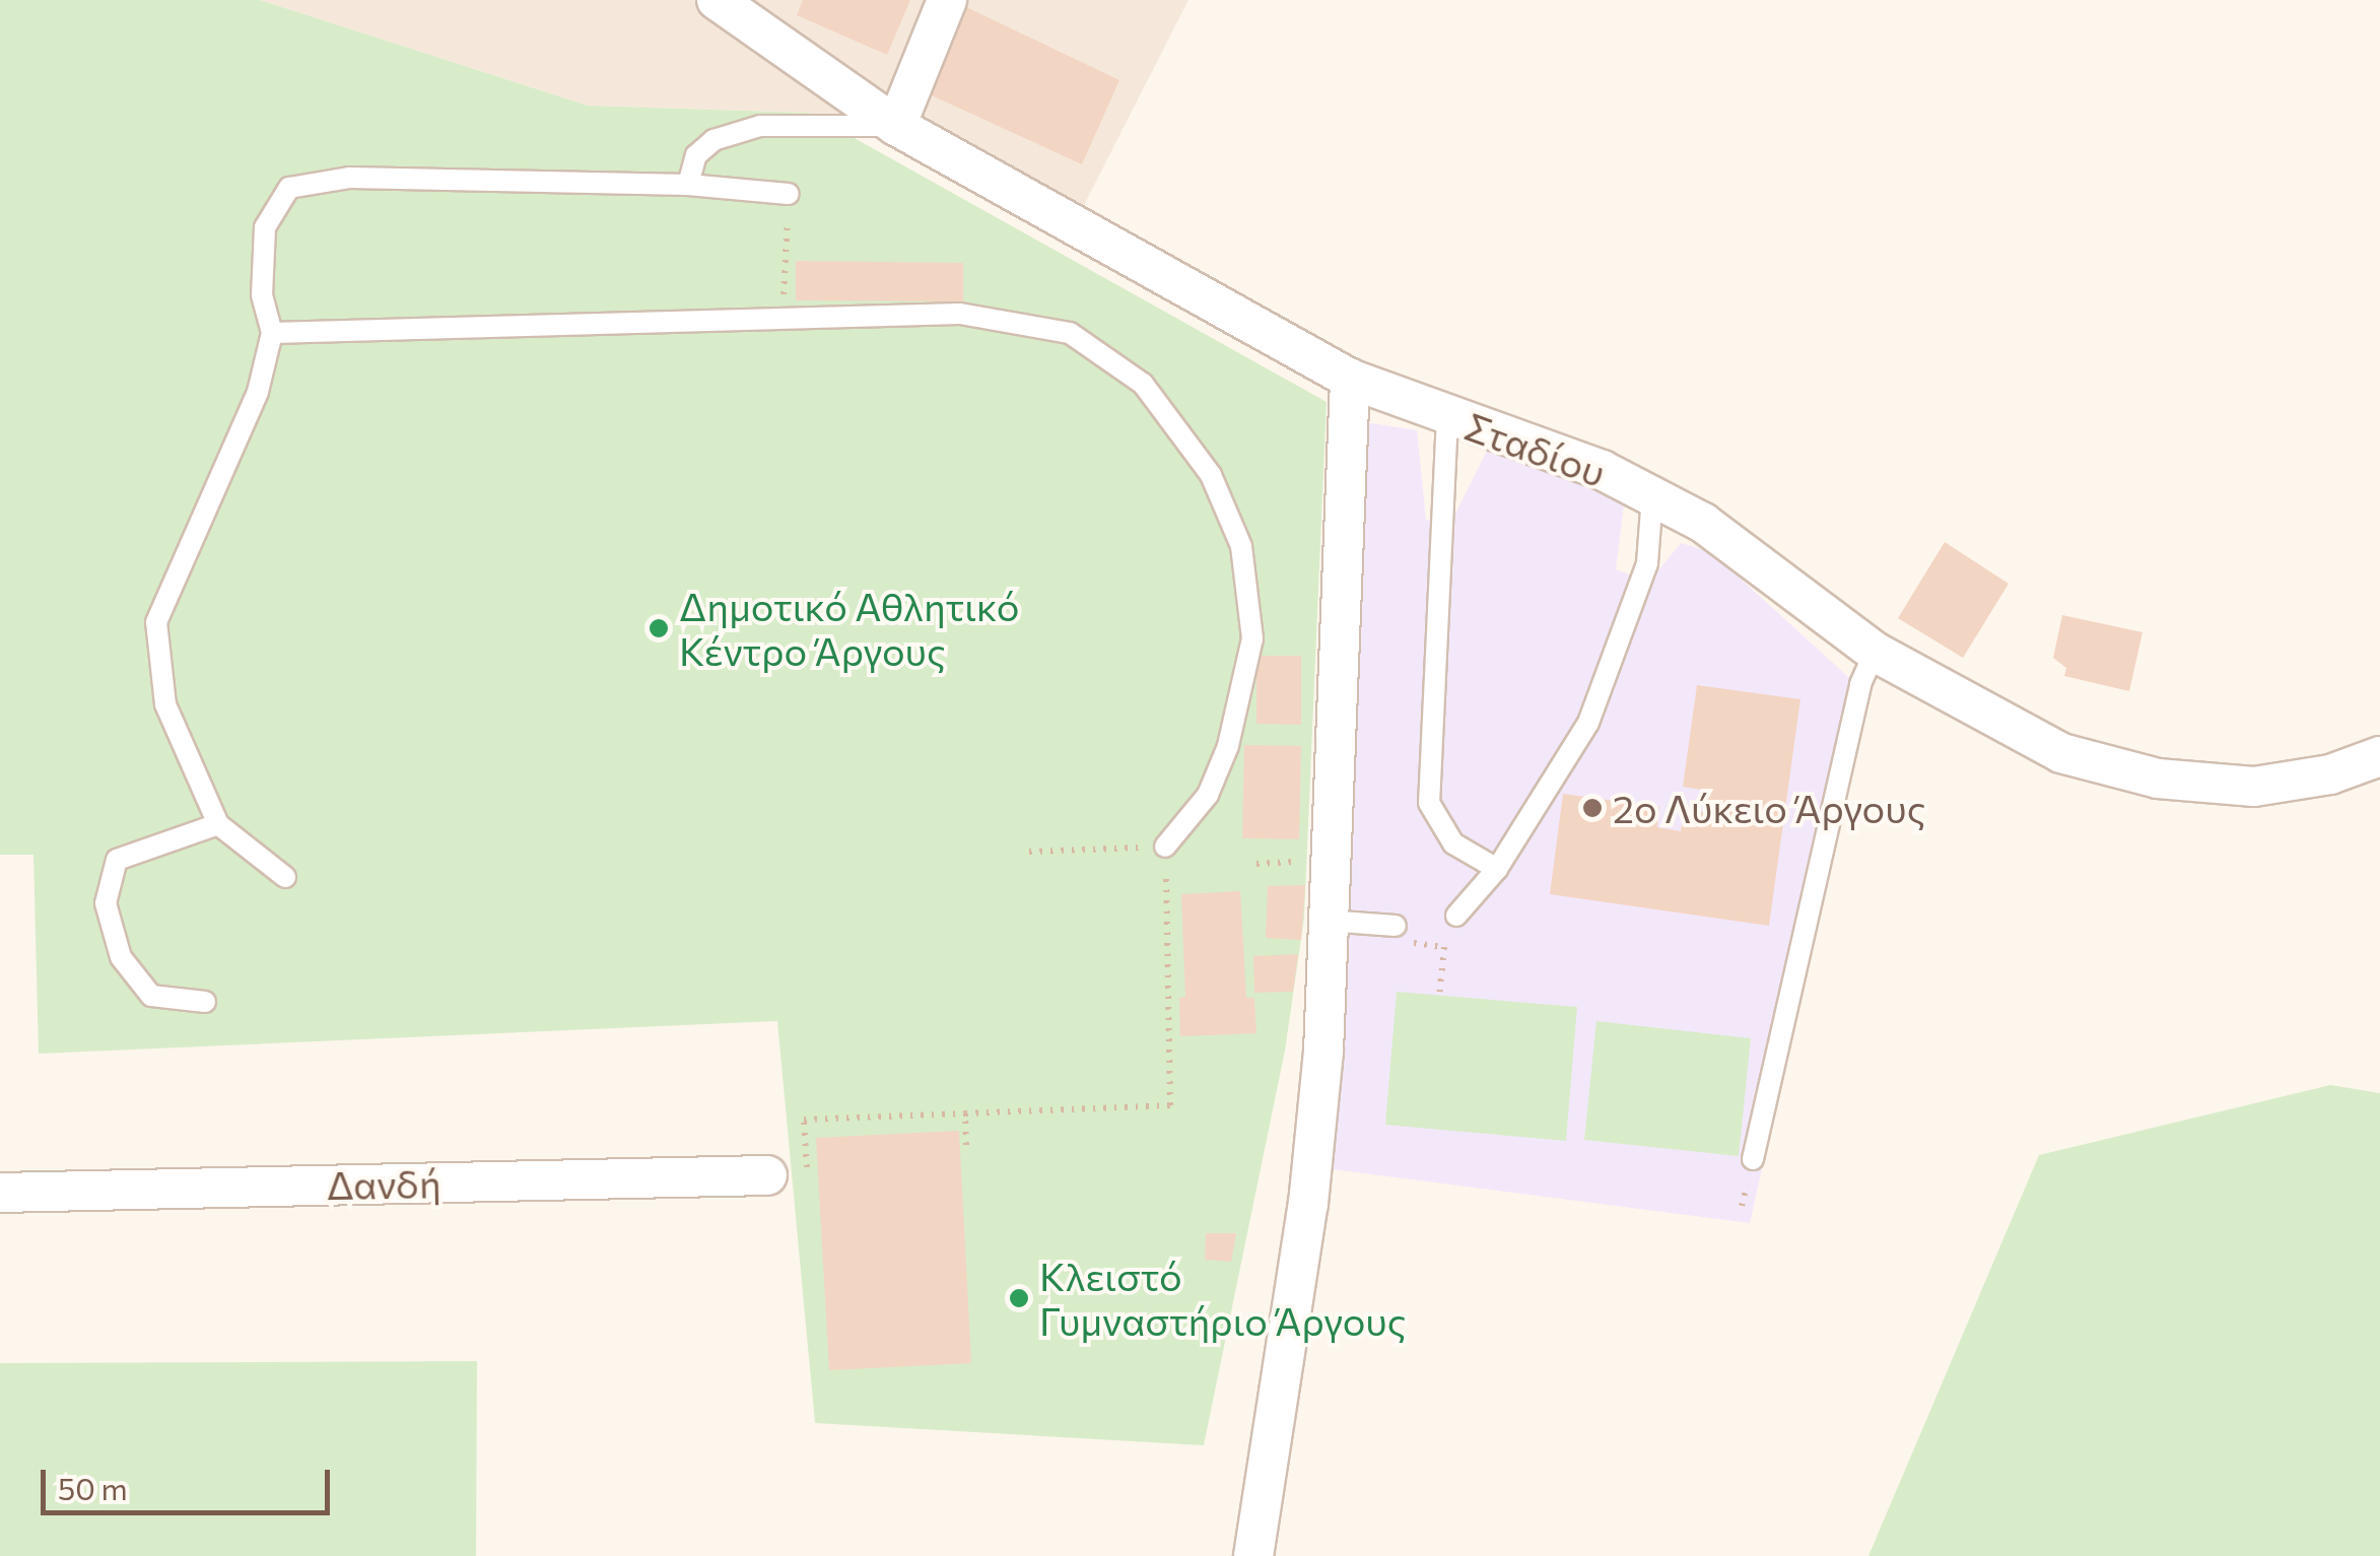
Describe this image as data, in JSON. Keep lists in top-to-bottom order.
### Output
{
  "streets": {
    "street": ["Σταδίου", "Δανδή"]
  },
  "places": ["Δημοτικό Αθλητικό Κέντρο Άργους", "2ο Λύκειο Άργους", "Κλειστό Γυμναστήριο Άργους"],
  "scale_bar": "50 m"
}
